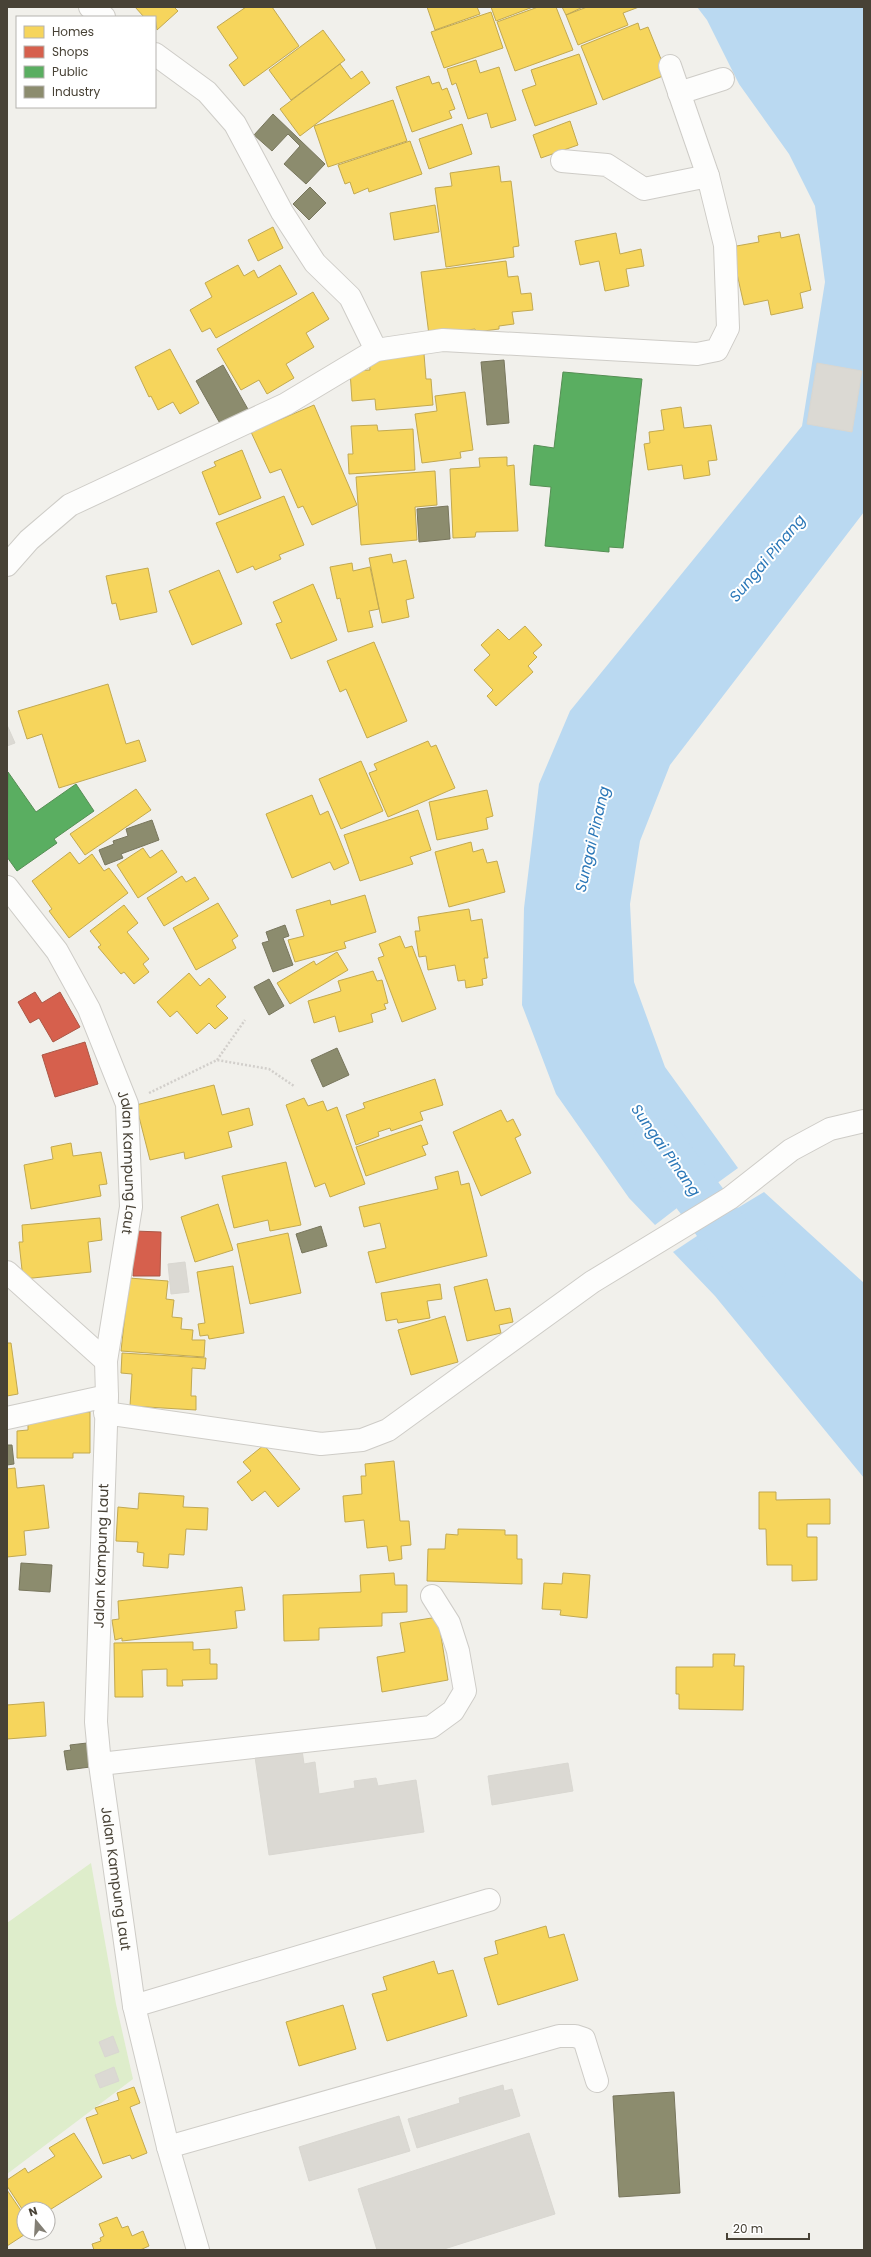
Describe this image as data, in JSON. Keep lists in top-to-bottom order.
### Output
{
  "streets": {
    "street": ["Jalan Kampung Laut"]
  },
  "water": ["Sungai Pinang"],
  "legend": [
    "Homes",
    "Shops",
    "Public",
    "Industry"
  ],
  "scale_bar": "20 m",
  "north": "top"
}
